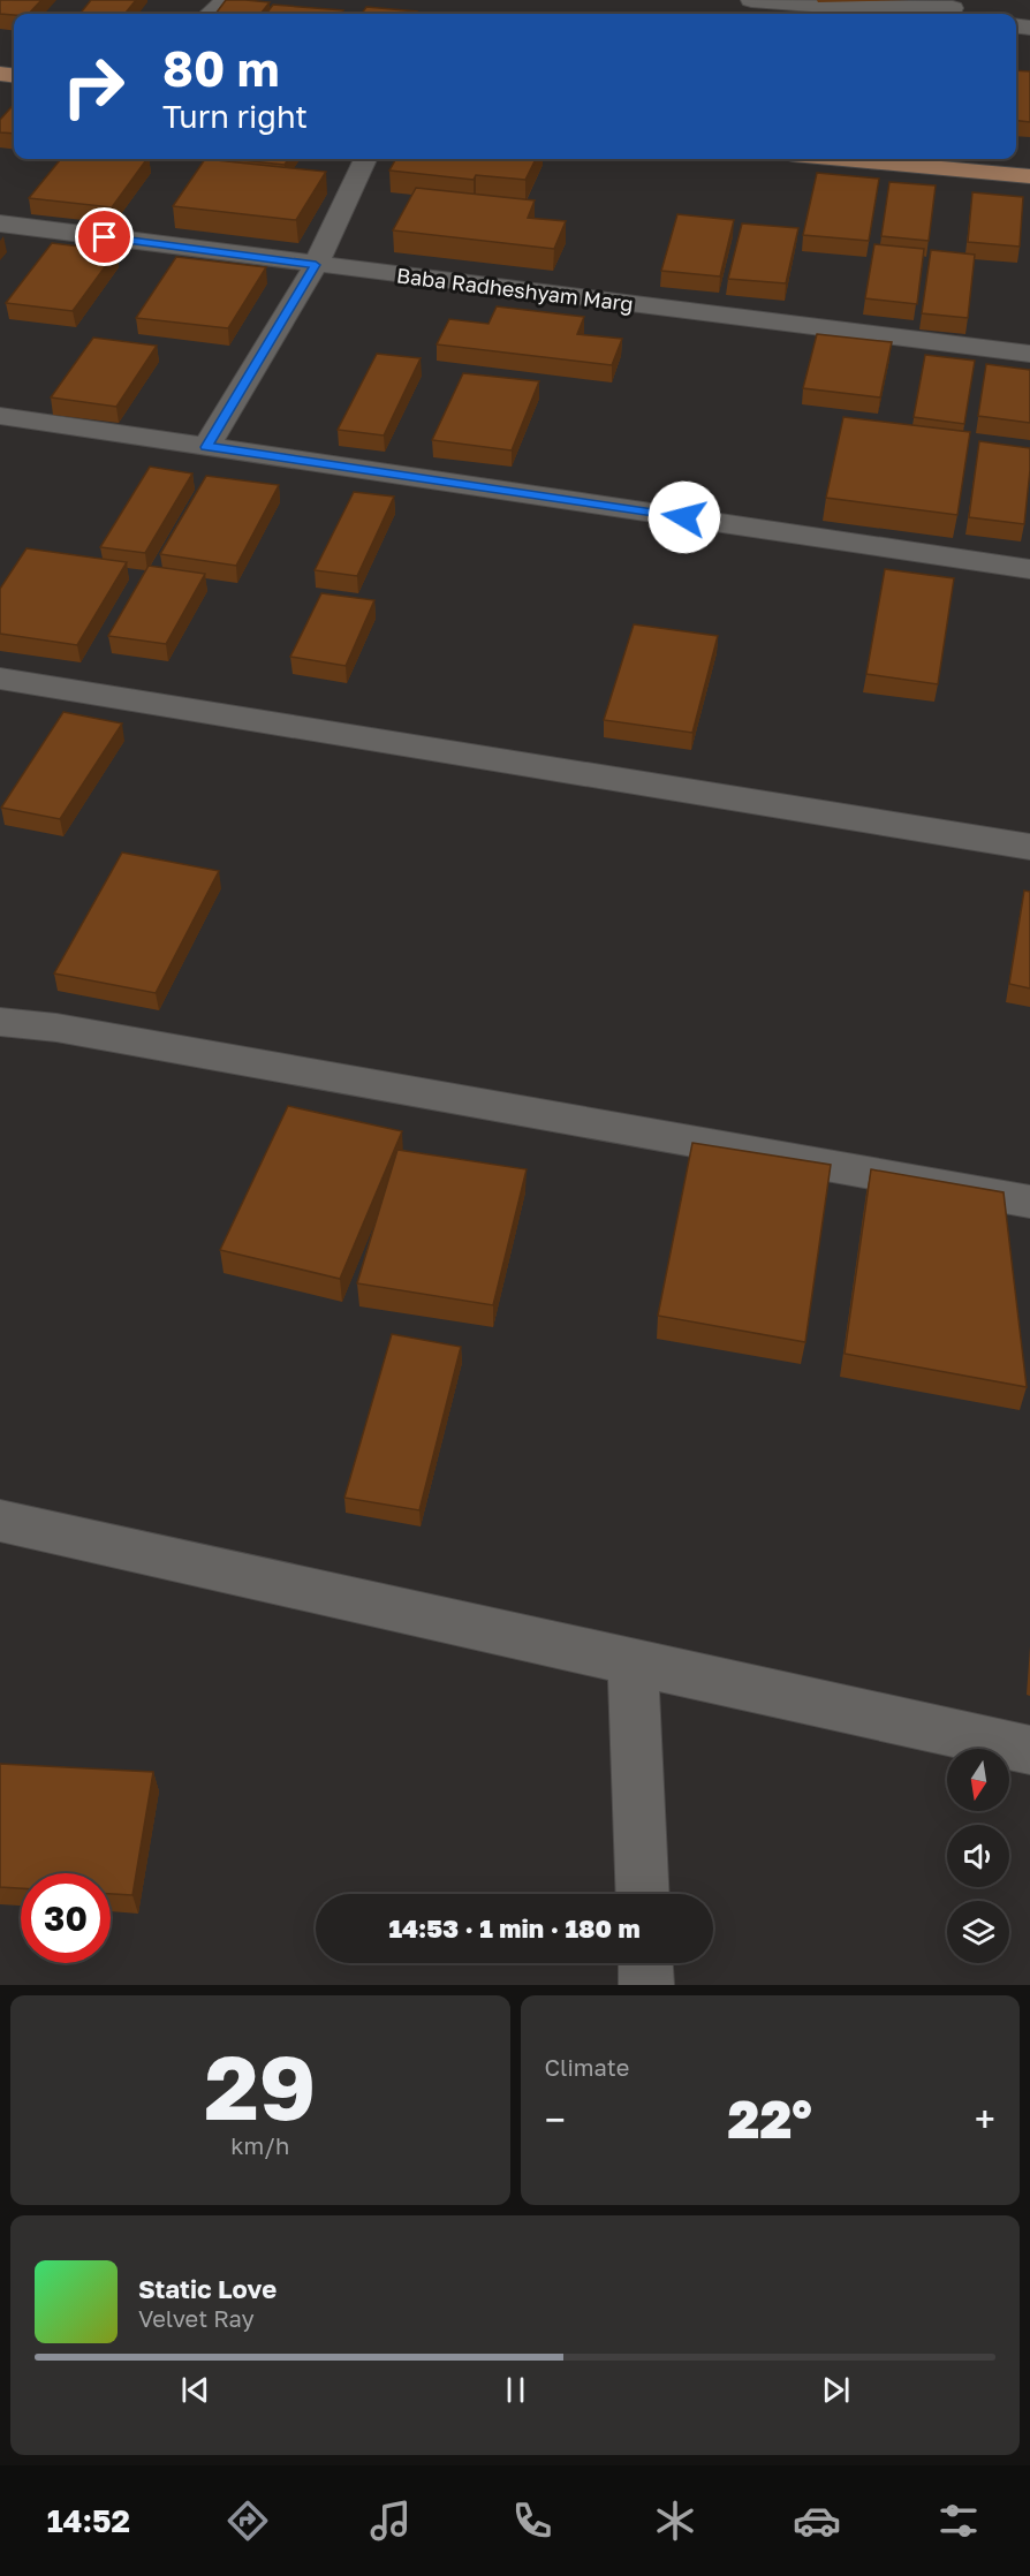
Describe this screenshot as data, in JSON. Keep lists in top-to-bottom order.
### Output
{
  "streets": {
    "street": ["Baba Radheshyam Marg"]
  },
  "north": "bottom",
  "page": {
    "turn": ["80 m", "Turn right"],
    "limit": "30",
    "trip": "14:53 · 1 min · 180 m",
    "tile": [
      ["29", "km/h"],
      "Climate"
    ],
    "heat": ["−", "22°", "+"],
    "song": ["Static Love", "Velvet Ray"],
    "tabs": "14:52"
  }
}
